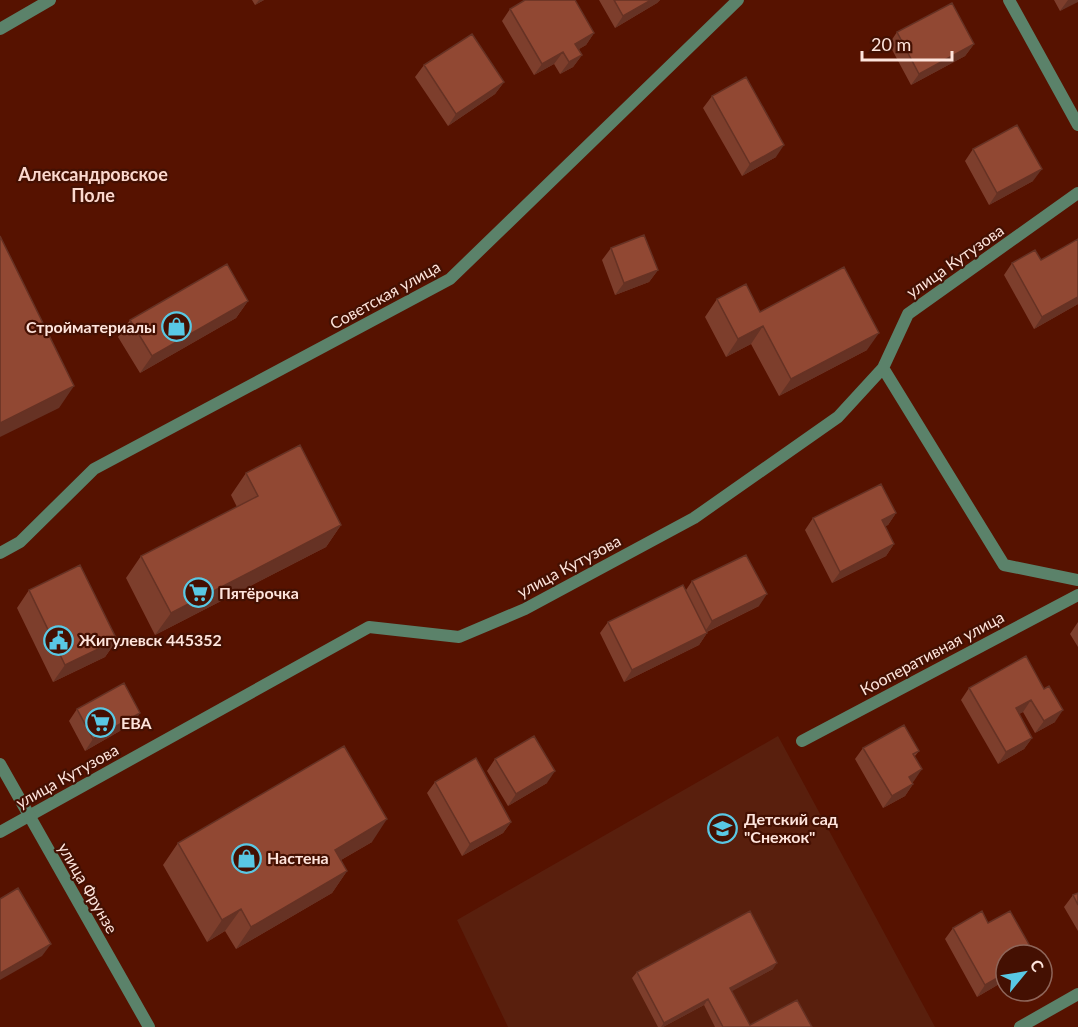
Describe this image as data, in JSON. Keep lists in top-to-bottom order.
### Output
{
  "streets": {
    "street": [
      "улица Кутузова",
      "Советская улица",
      "Кооперативная улица",
      "улица Фрунзе"
    ]
  },
  "crossings": [
    ["улица Кутузова", "улица Фрунзе"]
  ],
  "districts": ["Александровское Поле"],
  "places": {
    "shop": ["Стройматериалы", "Настена"],
    "supermarket": ["Пятёрочка", "ЕВА"],
    "public building": ["Жигулевск 445352"],
    "school or university": ["Детский сад \"Снежок\""]
  },
  "scale_bar": "20 m",
  "north": "top right"
}
